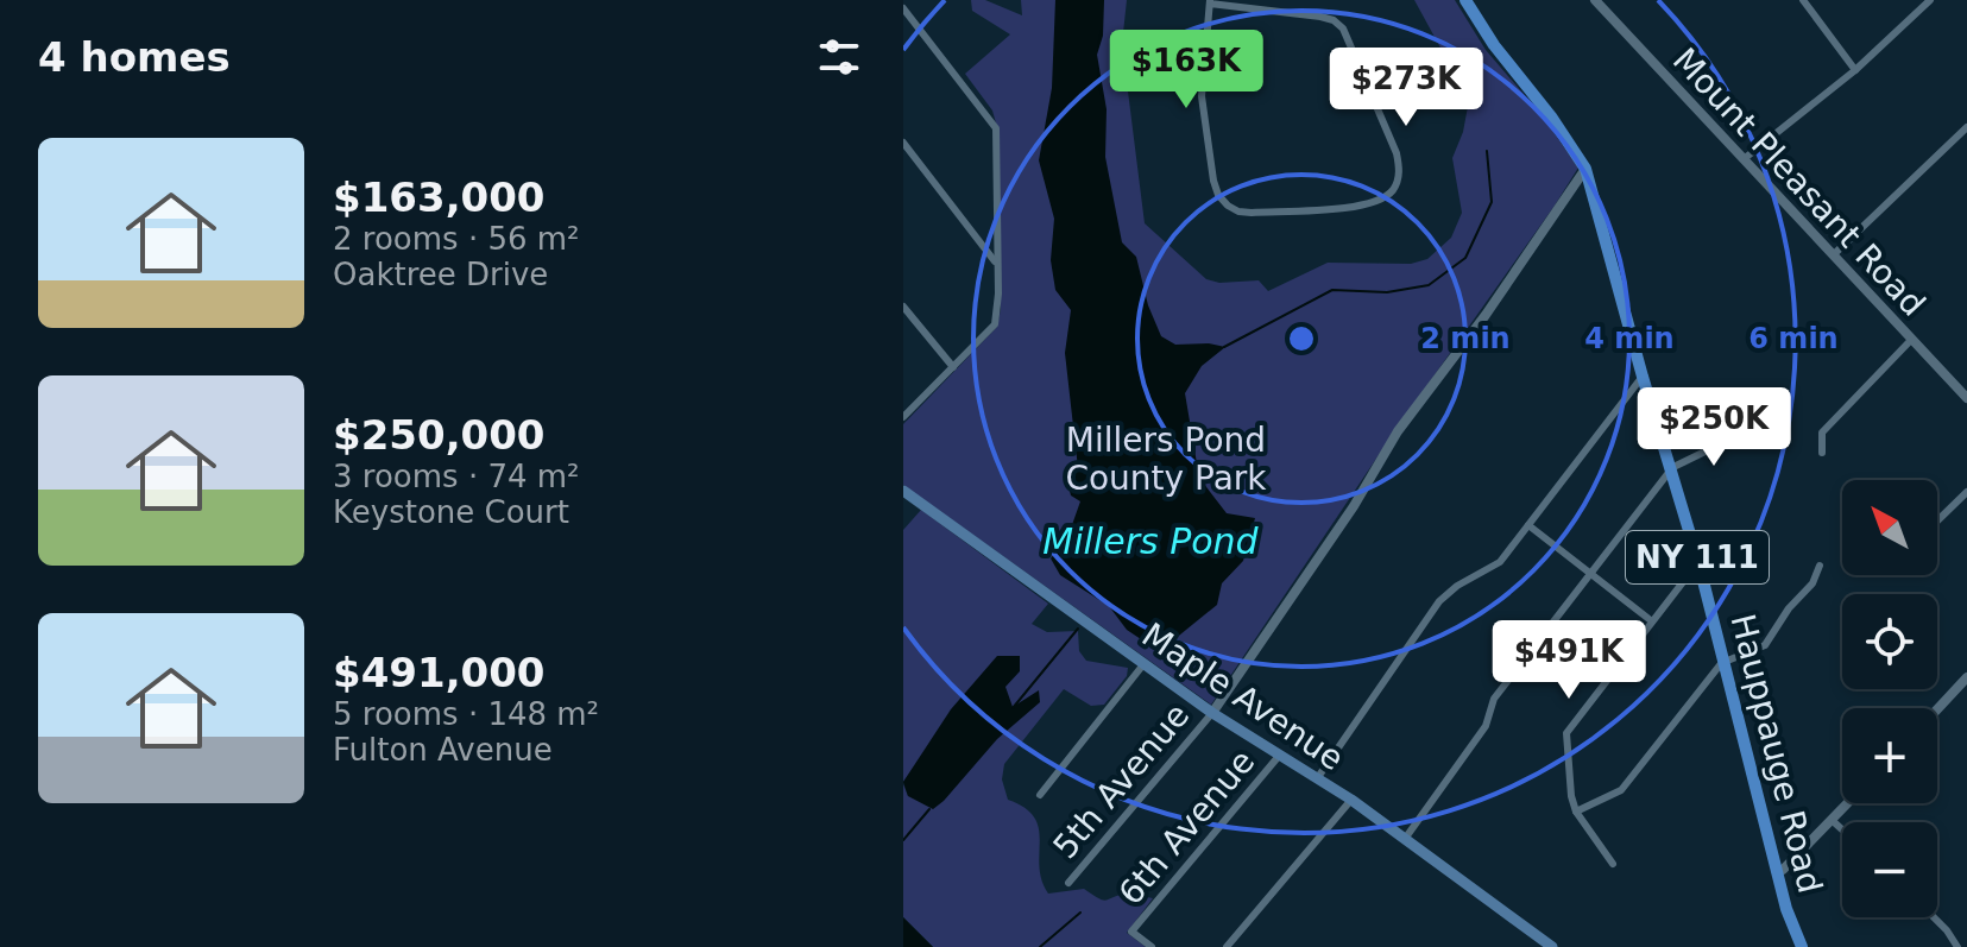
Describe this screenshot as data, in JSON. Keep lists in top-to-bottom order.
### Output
{
  "streets": {
    "main road": ["NY 111", "Maple Avenue", "Hauppauge Road"],
    "street": ["Mount Pleasant Road", "5th Avenue", "6th Avenue"]
  },
  "crossings": [
    ["Maple Avenue", "5th Avenue"],
    ["Maple Avenue", "6th Avenue"]
  ],
  "water": ["Millers Pond"],
  "parks": ["Millers Pond County Park"],
  "north": "top left",
  "page": {
    "heading": "4 homes",
    "price": [
      "$163K",
      "$273K",
      "$250K",
      "$491K"
    ],
    "list": [
      {
        "name": "$163,000",
        "note": "2 rooms · 56 m² · Oaktree Drive"
      },
      {
        "name": "$250,000",
        "note": "3 rooms · 74 m² · Keystone Court"
      },
      {
        "name": "$491,000",
        "note": "5 rooms · 148 m² · Fulton Avenue"
      }
    ],
    "map_buttons": ["+", "−"]
  },
  "rings": ["2 min", "4 min", "6 min"]
}
